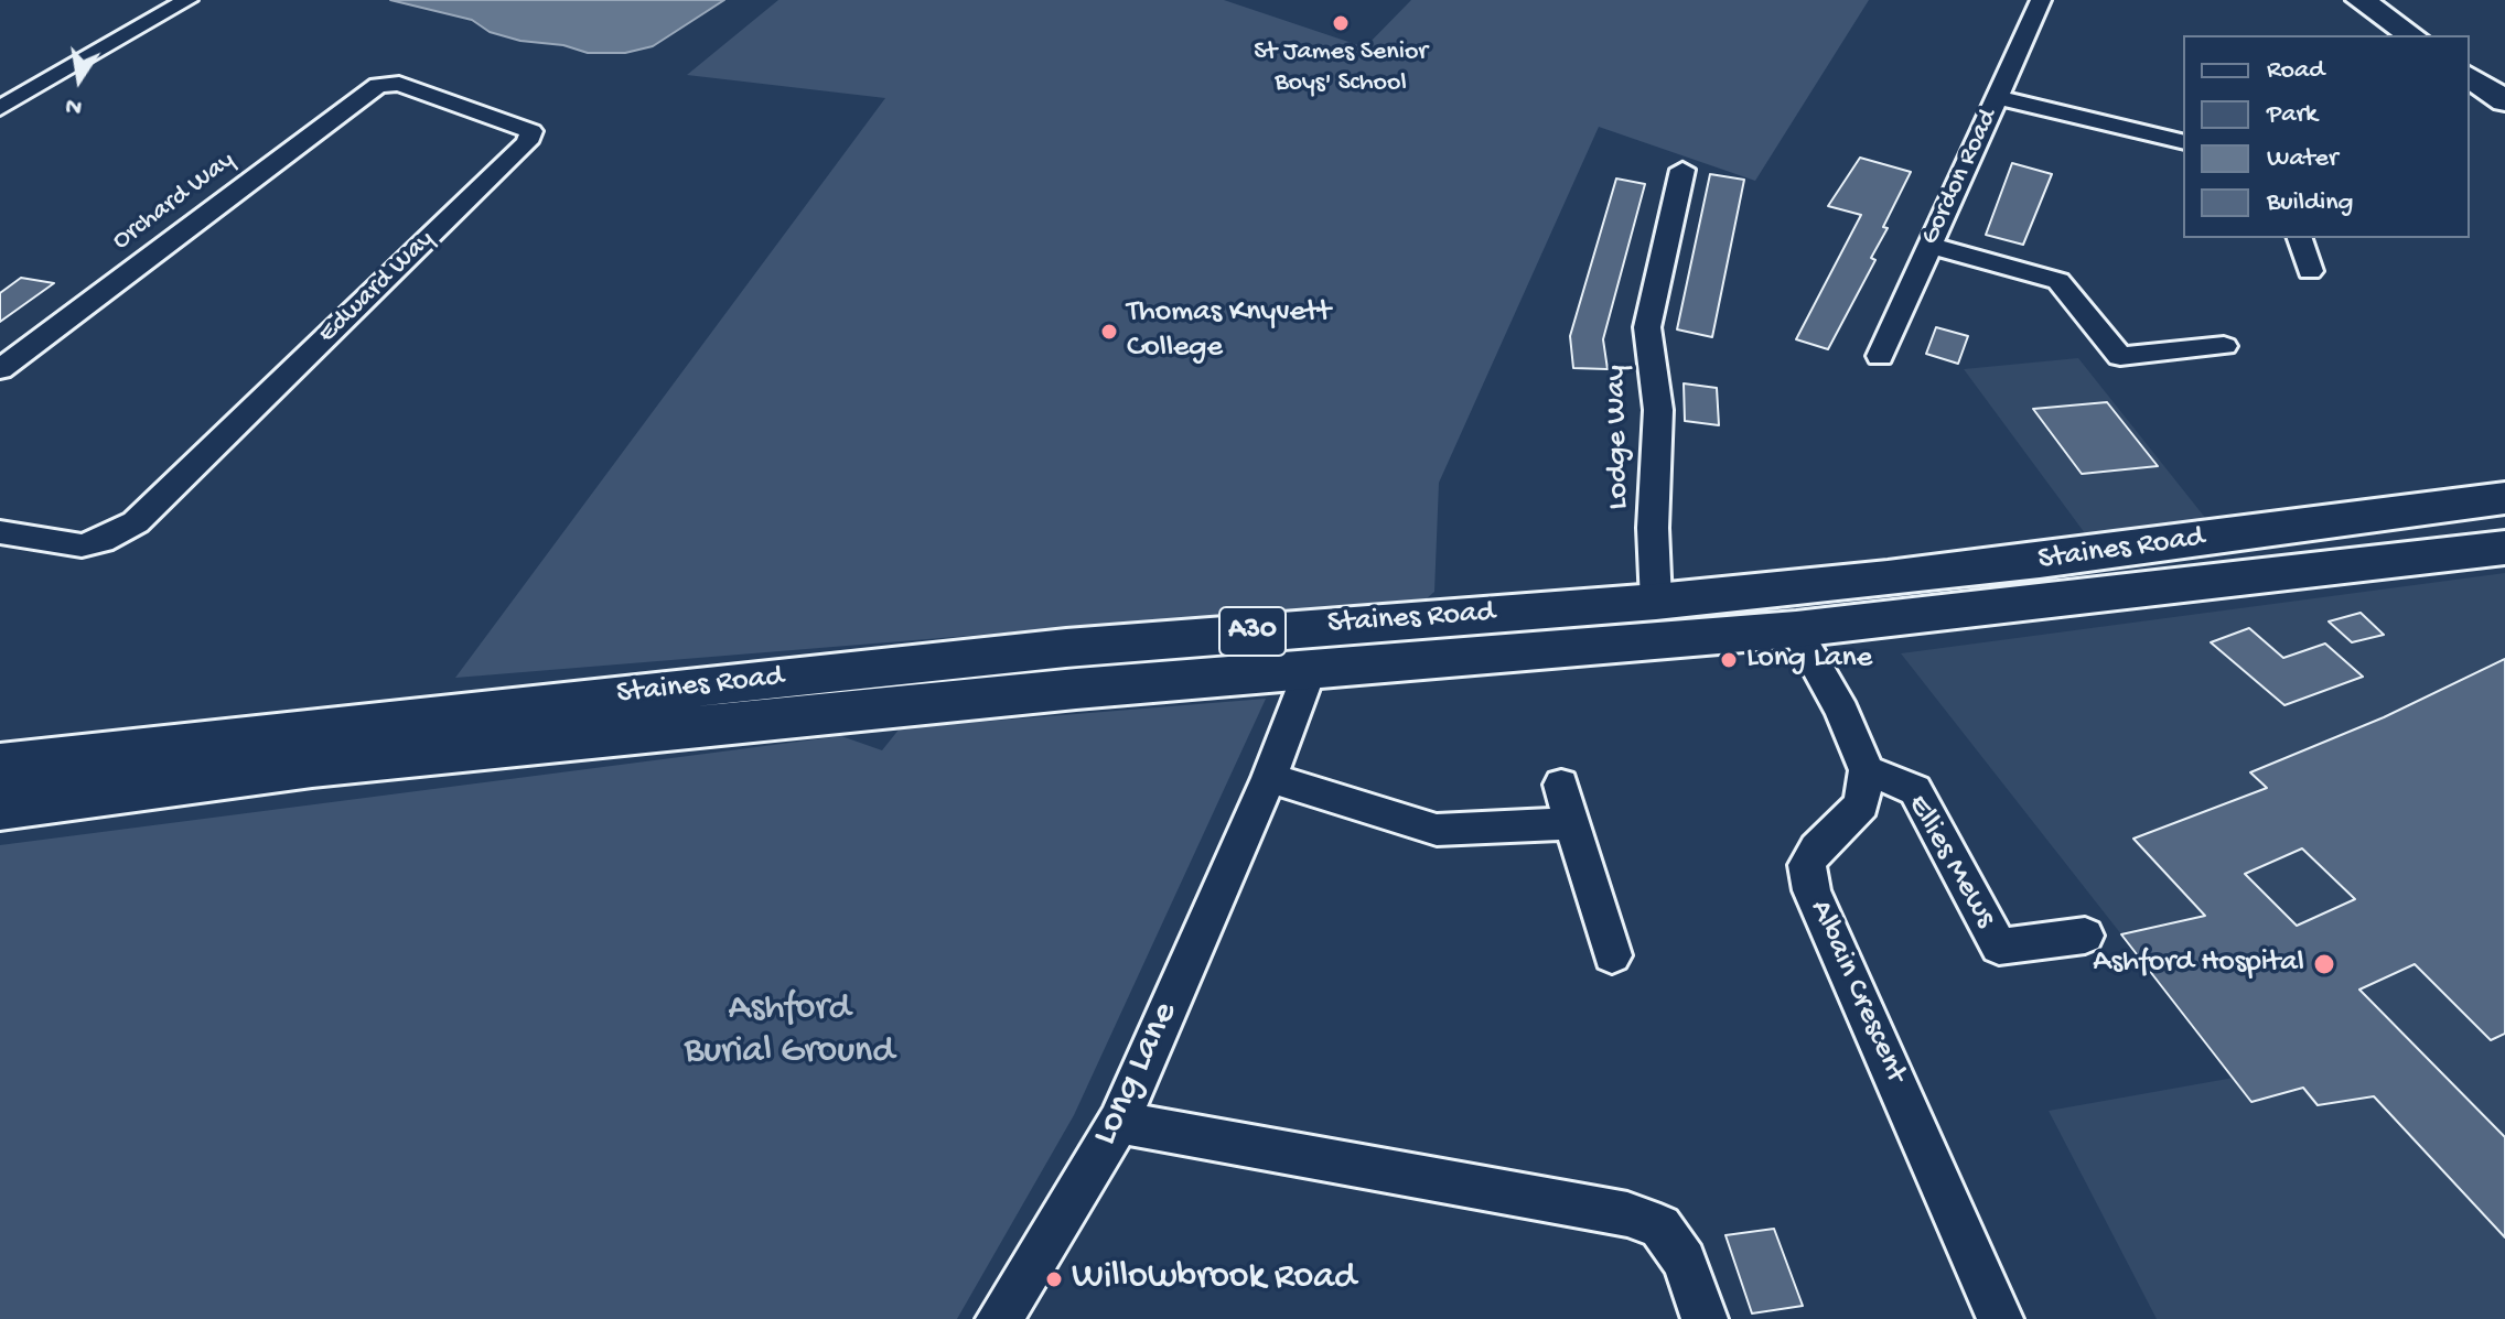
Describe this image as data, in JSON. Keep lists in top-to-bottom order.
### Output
{
  "streets": {
    "highway": ["Staines Road", "A30"],
    "street": [
      "Gordon Road",
      "Orchard Way",
      "Edward Way",
      "Lodge Way",
      "Ellies Mews",
      "Albain Crescent",
      "Long Lane"
    ]
  },
  "crossings": [
    ["Orchard Way", "Edward Way"],
    ["Lodge Way", "Staines Road"],
    ["Staines Road", "Long Lane"],
    ["Ellies Mews", "Albain Crescent"]
  ],
  "parks": ["Ashford Burial Ground"],
  "places": [
    "St James Senior Boys' School",
    "Thomas Knyvett College",
    "Long Lane",
    "Ashford Hospital",
    "Willowbrook Road"
  ],
  "legend": [
    "Road",
    "Park",
    "Water",
    "Building"
  ],
  "north": "bottom"
}
